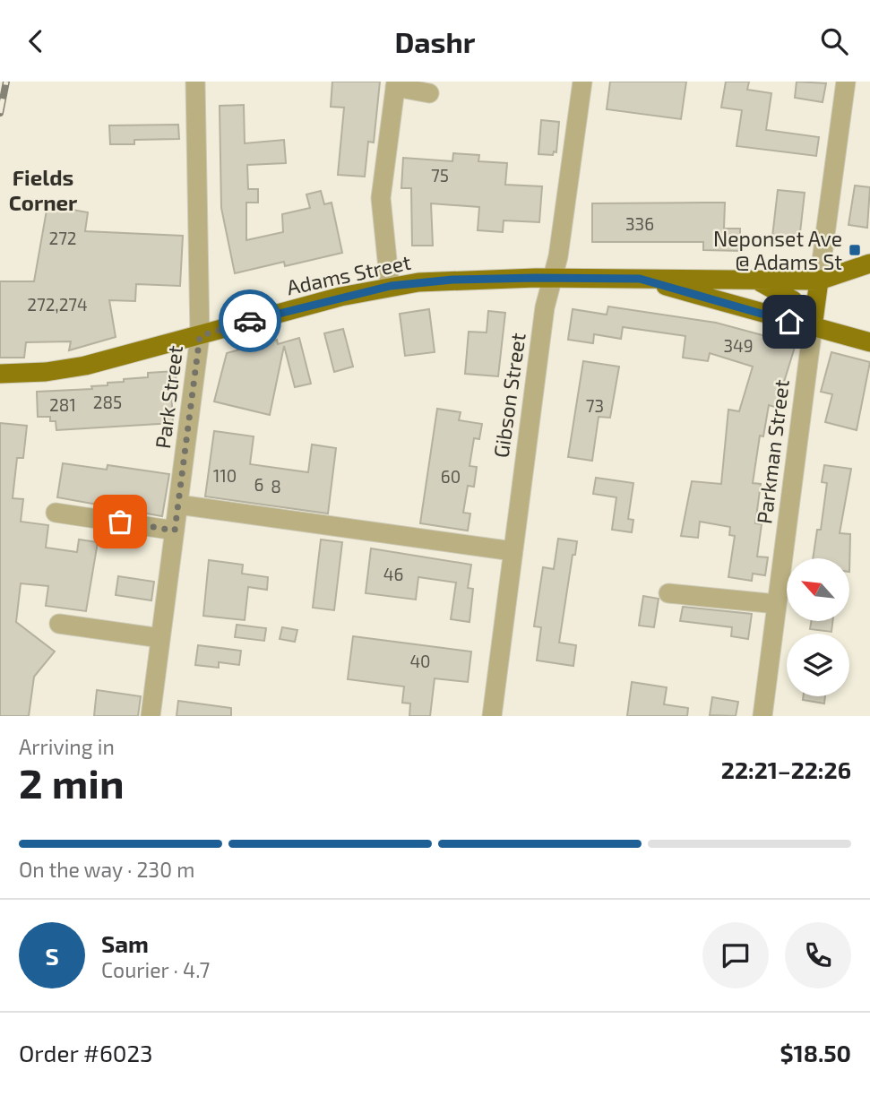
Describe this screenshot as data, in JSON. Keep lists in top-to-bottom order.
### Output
{
  "streets": {
    "main road": ["Adams Street", "Parkman Street"],
    "street": ["Gibson Street", "Park Street"]
  },
  "crossings": [
    ["Adams Street", "Gibson Street"],
    ["Adams Street", "Park Street"],
    ["Adams Street", "Parkman Street"]
  ],
  "districts": ["Fields Corner"],
  "places": {
    "transit": ["Neponset Ave @ Adams St"]
  },
  "house_numbers": [
    "75",
    "336",
    "272",
    "272,274",
    "349",
    "285",
    "281",
    "73",
    "110",
    "60",
    "6",
    "8",
    "46",
    "40"
  ],
  "north": "top left",
  "page": {
    "header": "Dashr",
    "heading": ["2 min", "Arriving in", "22:21–22:26"],
    "panel": [
      "Sam",
      "Courier · 4.7",
      "Order #6023",
      "$18.50"
    ],
    "bar": "On the way · 230 m",
    "round": "S"
  }
}
